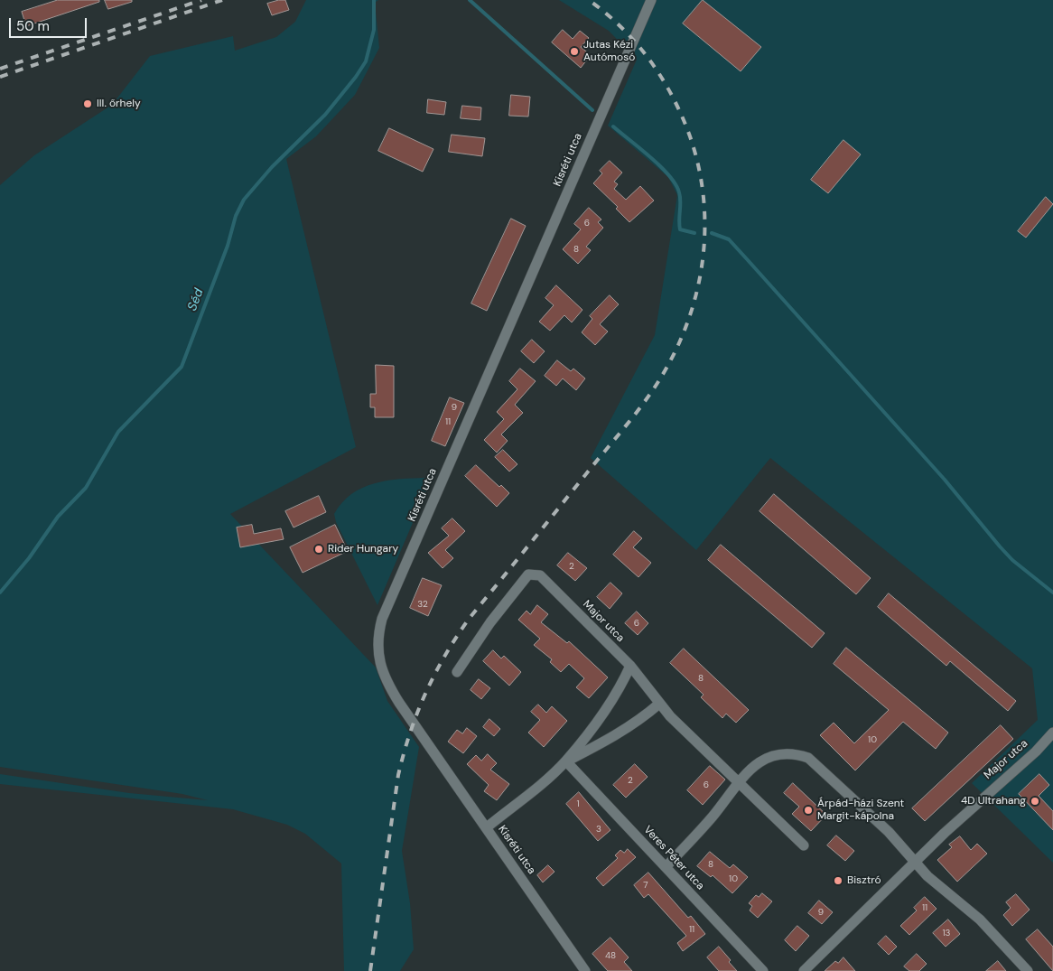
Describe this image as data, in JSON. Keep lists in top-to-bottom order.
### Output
{
  "streets": {
    "street": ["Kisréti utca", "Major utca", "Veres Péter utca"]
  },
  "water": ["Séd"],
  "places": [
    "Jutas Kézi Autómosó",
    "III. őrhely",
    "Rider Hungary",
    "4D Ultrahang",
    "Árpád-házi Szent Margit-kápolna",
    "Bisztró"
  ],
  "house_numbers": [
    "6",
    "8",
    "9",
    "11",
    "2",
    "32",
    "6",
    "8",
    "10",
    "2",
    "6",
    "1",
    "3",
    "8",
    "10",
    "7",
    "11",
    "9",
    "11",
    "13",
    "48"
  ],
  "scale_bar": "50 m"
}
